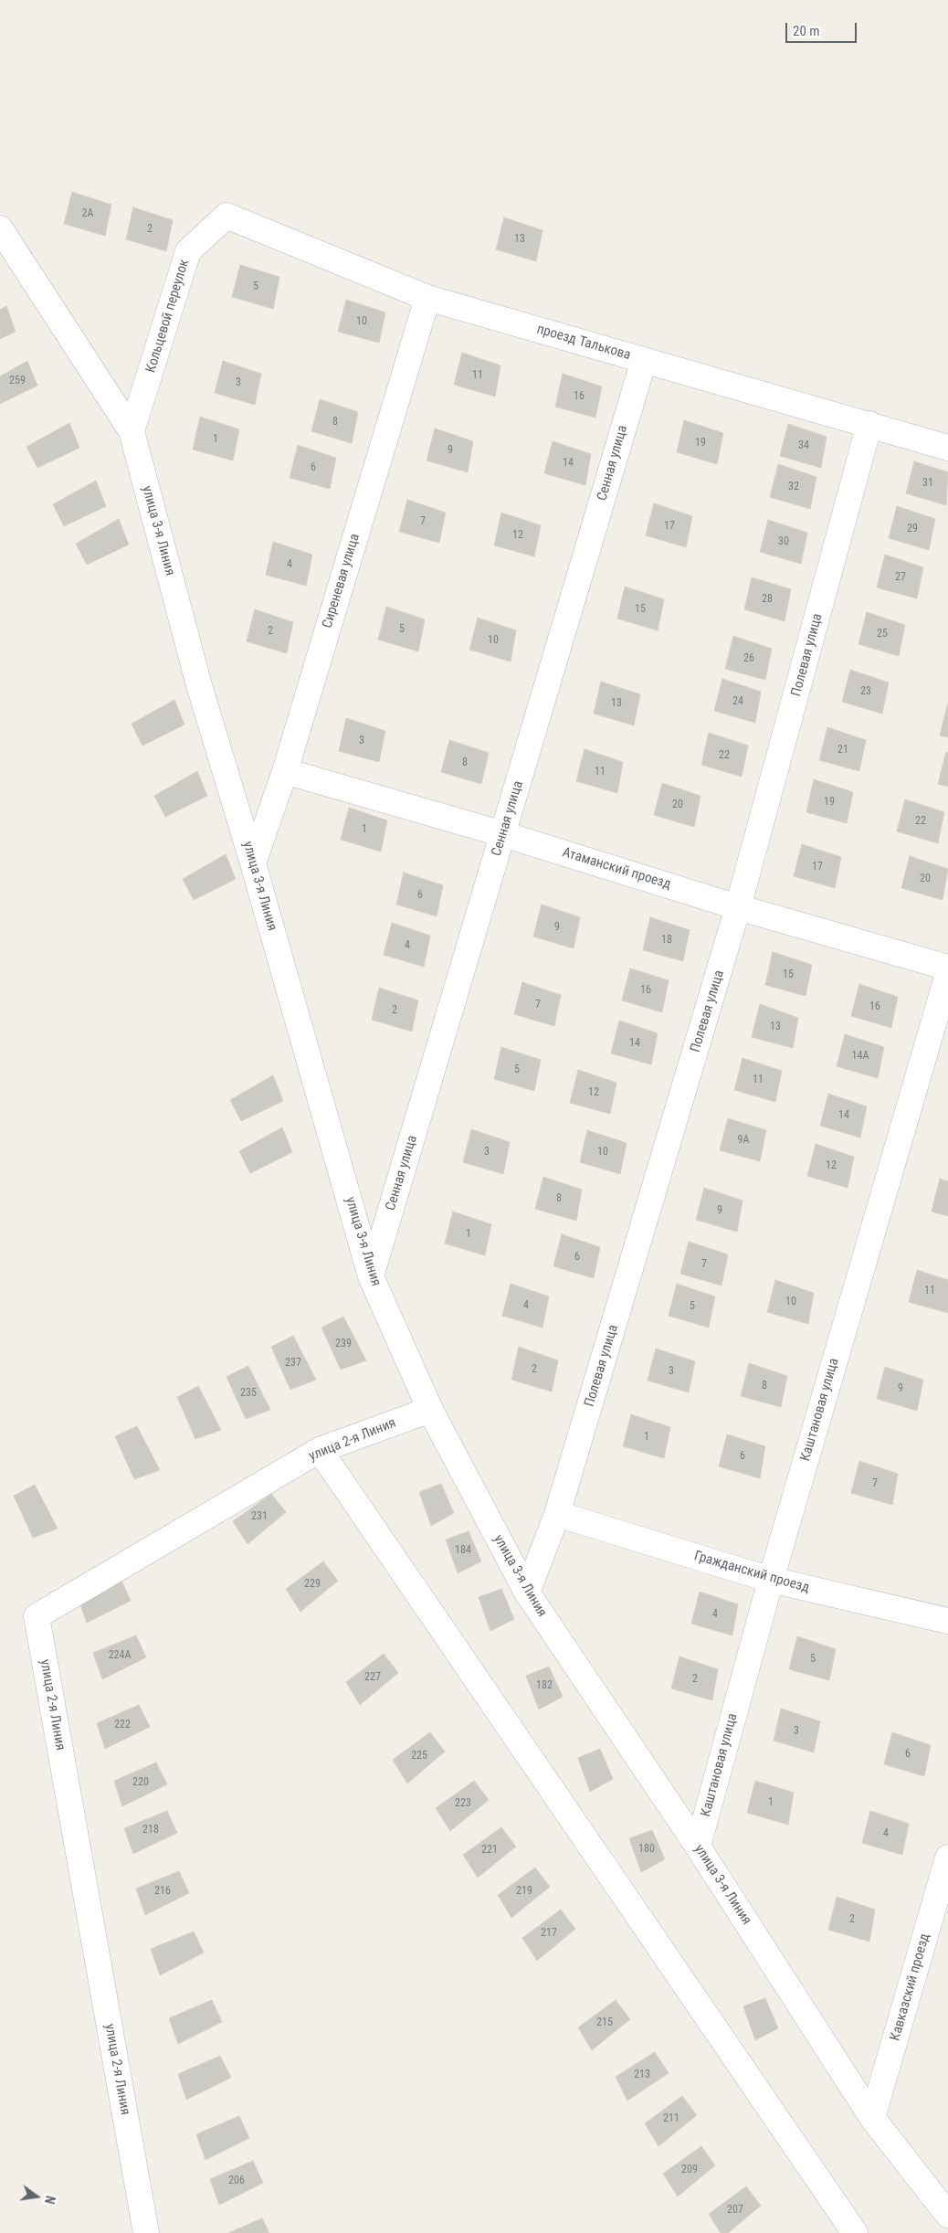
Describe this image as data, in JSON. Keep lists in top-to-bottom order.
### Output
{
  "streets": {
    "street": [
      "Кольцевой переулок",
      "проезд Талькова",
      "Сенная улица",
      "улица 3-я Линия",
      "Сиреневая улица",
      "Полевая улица",
      "Атаманский проезд",
      "Каштановая улица",
      "улица 2-я Линия",
      "Гражданский проезд",
      "Кавказский проезд"
    ]
  },
  "crossings": [
    ["Кольцевой переулок", "проезд Талькова"],
    ["Кольцевой переулок", "улица 3-я Линия"],
    ["проезд Талькова", "Сенная улица"],
    ["проезд Талькова", "Сиреневая улица"],
    ["проезд Талькова", "Полевая улица"],
    ["Сенная улица", "улица 3-я Линия"],
    ["Сенная улица", "Атаманский проезд"],
    ["улица 3-я Линия", "Сиреневая улица"],
    ["улица 3-я Линия", "Полевая улица"],
    ["улица 3-я Линия", "Каштановая улица"],
    ["улица 3-я Линия", "улица 2-я Линия"],
    ["улица 3-я Линия", "Кавказский проезд"],
    ["Сиреневая улица", "Атаманский проезд"],
    ["Полевая улица", "Атаманский проезд"],
    ["Полевая улица", "Гражданский проезд"],
    ["Каштановая улица", "Гражданский проезд"]
  ],
  "house_numbers": [
    "2А",
    "2",
    "13",
    "5",
    "10",
    "11",
    "259",
    "3",
    "16",
    "8",
    "1",
    "19",
    "34",
    "9",
    "14",
    "6",
    "31",
    "32",
    "7",
    "17",
    "29",
    "12",
    "30",
    "4",
    "27",
    "28",
    "15",
    "5",
    "2",
    "25",
    "10",
    "26",
    "23",
    "24",
    "13",
    "3",
    "21",
    "22",
    "8",
    "11",
    "19",
    "20",
    "22",
    "1",
    "17",
    "20",
    "6",
    "9",
    "18",
    "4",
    "15",
    "16",
    "7",
    "16",
    "2",
    "13",
    "14",
    "14А",
    "5",
    "11",
    "12",
    "14",
    "9А",
    "3",
    "10",
    "12",
    "8",
    "9",
    "1",
    "6",
    "7",
    "11",
    "10",
    "4",
    "5",
    "239",
    "237",
    "2",
    "3",
    "8",
    "9",
    "235",
    "1",
    "6",
    "7",
    "231",
    "184",
    "229",
    "4",
    "224А",
    "5",
    "227",
    "2",
    "182",
    "222",
    "3",
    "6",
    "225",
    "220",
    "1",
    "223",
    "218",
    "4",
    "180",
    "221",
    "216",
    "219",
    "2",
    "217",
    "215",
    "213",
    "211",
    "209",
    "206",
    "207"
  ],
  "scale_bar": "20 m",
  "north": "right"
}
